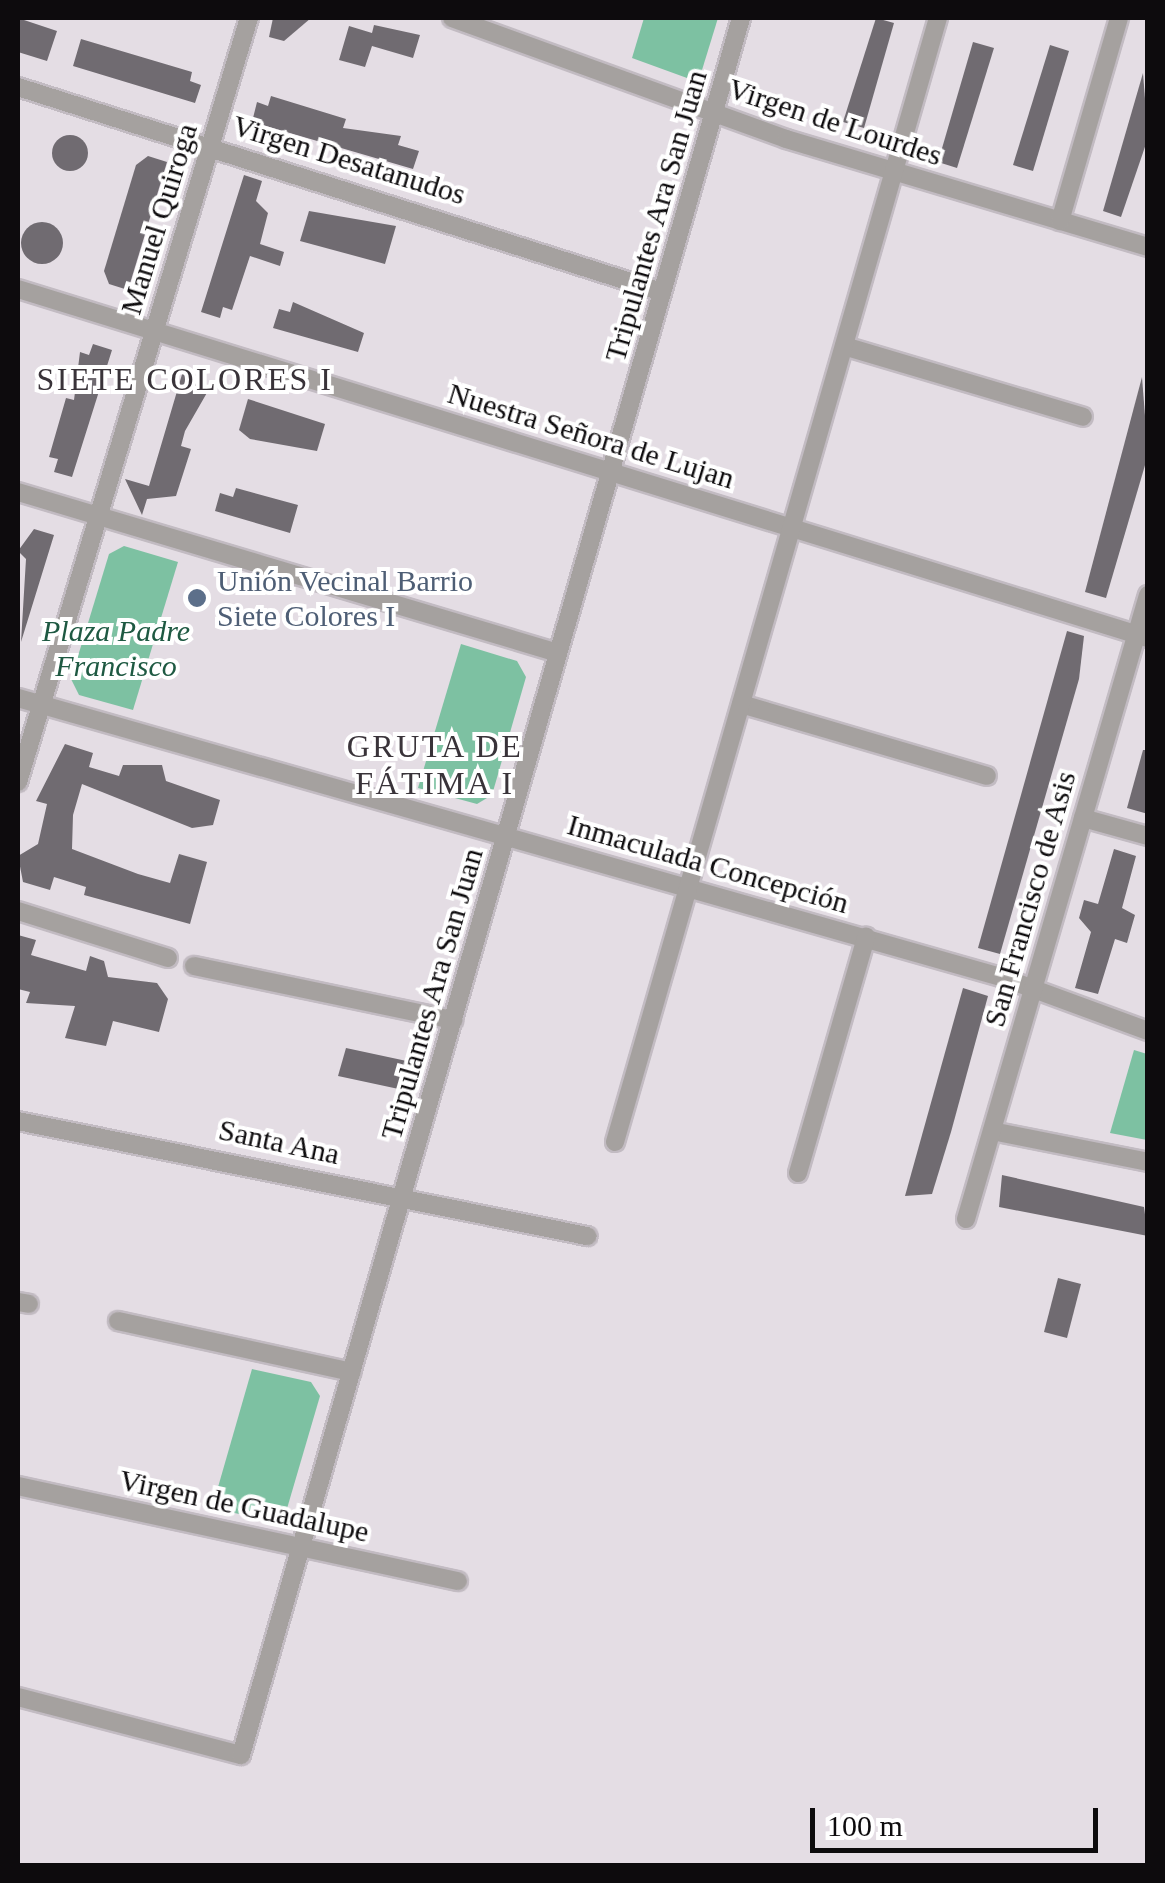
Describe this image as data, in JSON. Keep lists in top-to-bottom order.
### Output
{
  "streets": {
    "street": [
      "Virgen de Lourdes",
      "Virgen Desatanudos",
      "Tripulantes Ara San Juan",
      "Manuel Quiroga",
      "Nuestra Señora de Lujan",
      "Inmaculada Concepción",
      "San Francisco de Asis",
      "Santa Ana",
      "Virgen de Guadalupe"
    ]
  },
  "crossings": [
    ["Virgen de Lourdes", "Tripulantes Ara San Juan"],
    ["Virgen Desatanudos", "Tripulantes Ara San Juan"],
    ["Virgen Desatanudos", "Manuel Quiroga"],
    ["Tripulantes Ara San Juan", "Nuestra Señora de Lujan"],
    ["Tripulantes Ara San Juan", "Inmaculada Concepción"],
    ["Tripulantes Ara San Juan", "Santa Ana"],
    ["Tripulantes Ara San Juan", "Virgen de Guadalupe"],
    ["Manuel Quiroga", "Nuestra Señora de Lujan"],
    ["Manuel Quiroga", "Inmaculada Concepción"],
    ["Nuestra Señora de Lujan", "San Francisco de Asis"],
    ["Inmaculada Concepción", "San Francisco de Asis"]
  ],
  "districts": ["SIETE COLORES I", "GRUTA DE FÁTIMA I"],
  "parks": ["Plaza Padre Francisco"],
  "places": ["Unión Vecinal Barrio Siete Colores I"],
  "scale_bar": "100 m"
}
